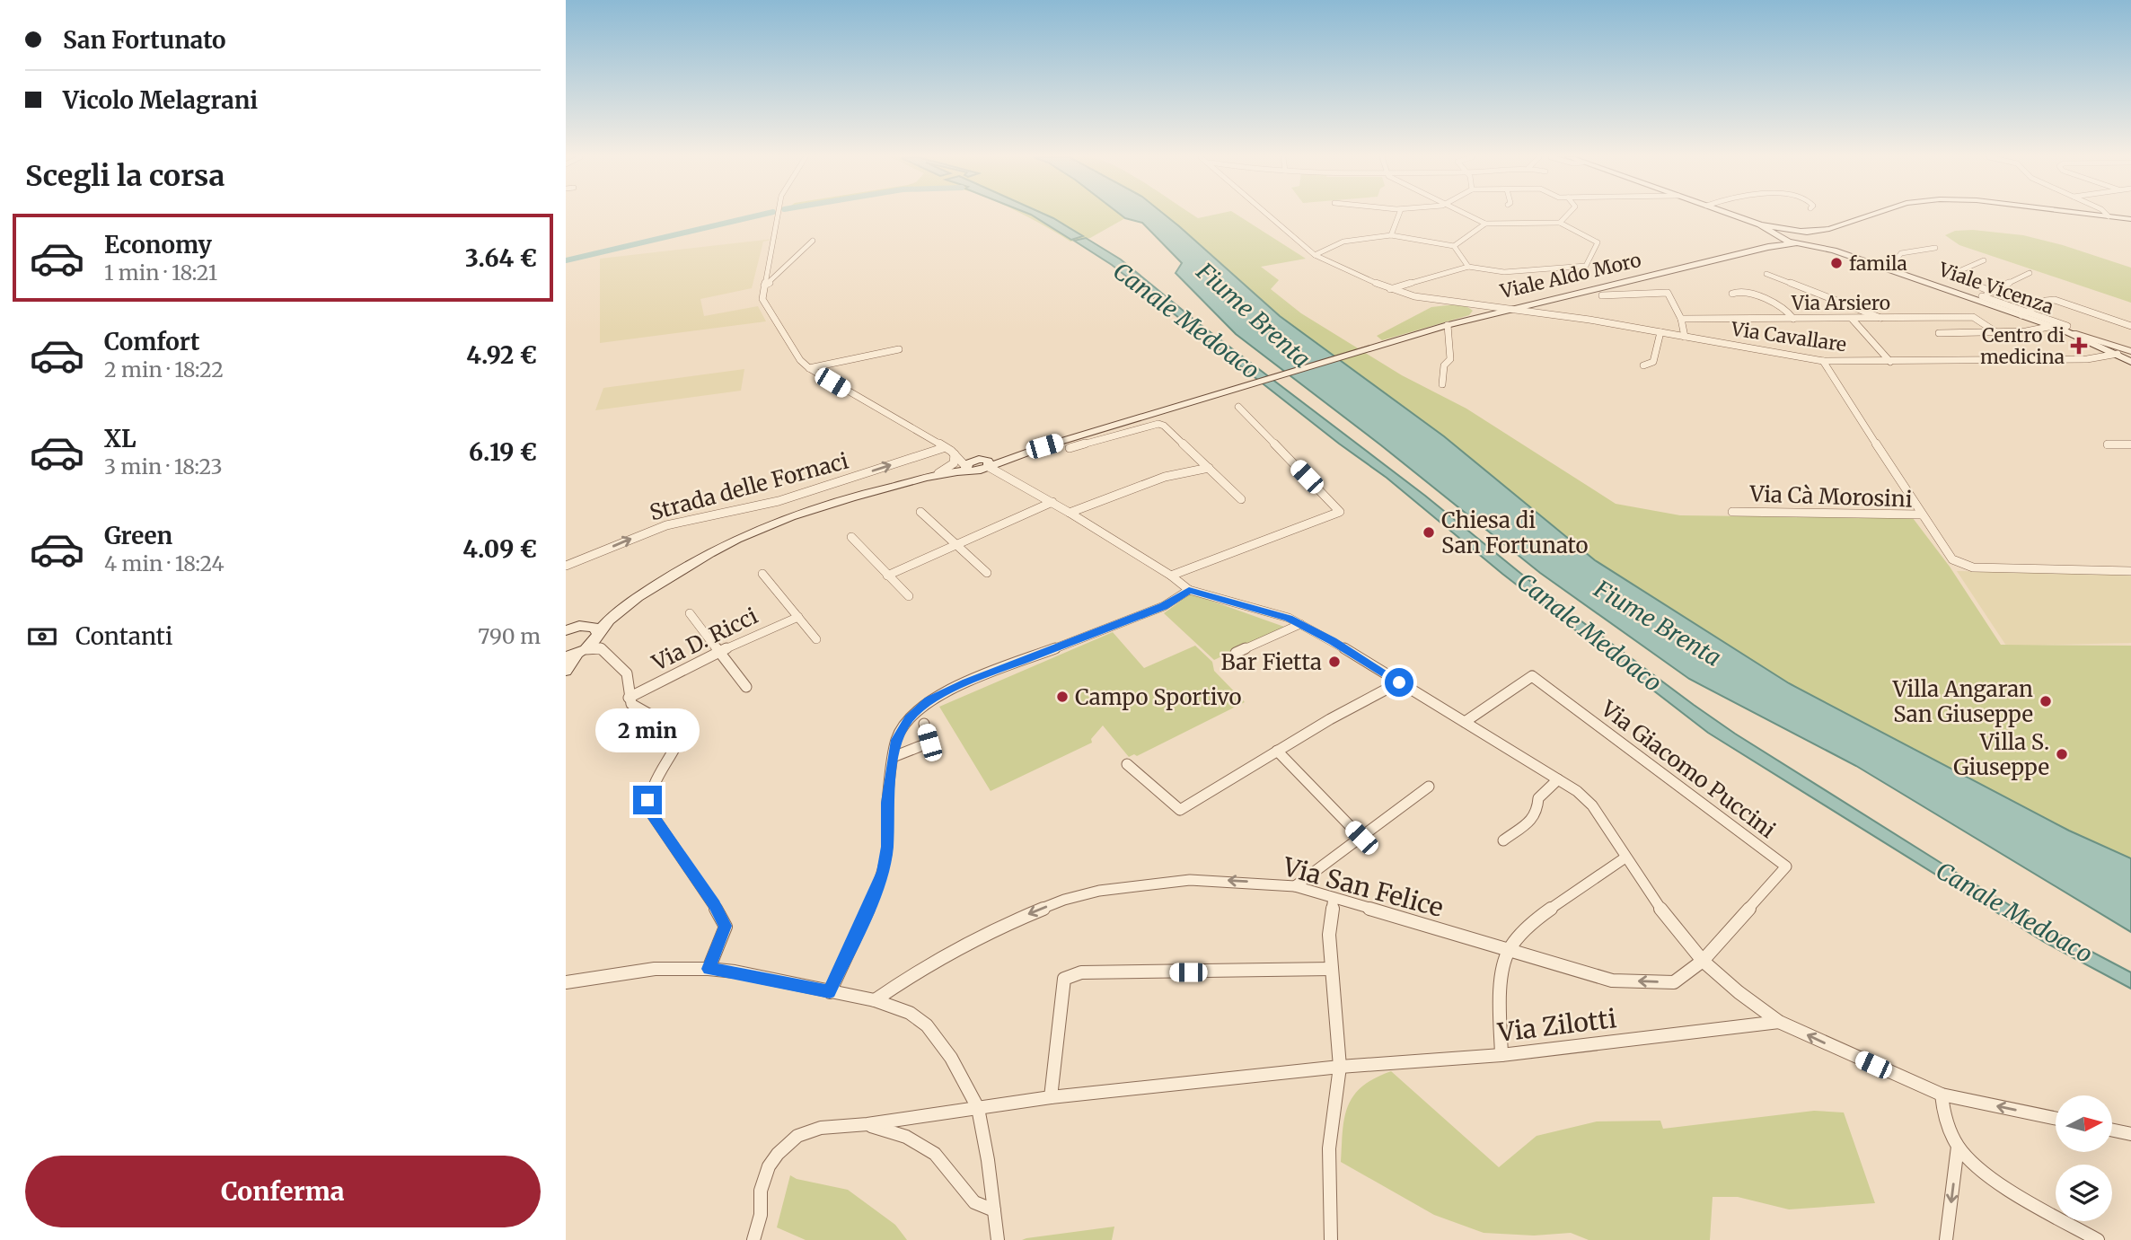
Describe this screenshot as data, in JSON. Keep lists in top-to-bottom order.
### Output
{
  "streets": {
    "main road": ["Viale Aldo Moro", "Viale Vicenza"],
    "street": [
      "Via Arsiero",
      "Via Cavallare",
      "Strada delle Fornaci",
      "Via Cà Morosini",
      "Via D. Ricci",
      "Via Giacomo Puccini",
      "Via San Felice",
      "Via Zilotti"
    ]
  },
  "crossings": [
    ["Viale Aldo Moro", "Viale Vicenza"],
    ["Viale Aldo Moro", "Via Cavallare"],
    ["Viale Vicenza", "Via Cavallare"],
    ["Via Arsiero", "Via Cavallare"],
    ["Via Giacomo Puccini", "Via San Felice"]
  ],
  "one_way": ["Strada delle Fornaci", "Via San Felice"],
  "water": ["Fiume Brenta", "Canale Medoaco"],
  "places": {
    "other": [
      "famila",
      "Chiesa di San Fortunato",
      "Bar Fietta",
      "Campo Sportivo",
      "Villa Angaran San Giuseppe",
      "Villa S. Giuseppe"
    ],
    "health": ["Centro di medicina"]
  },
  "north": "right",
  "page": {
    "banner": ["San Fortunato", "Vicolo Melagrani"],
    "heading": "Scegli la corsa",
    "list": [
      {
        "name": "Economy",
        "note": "1 min · 18:21",
        "value": "3.64 €"
      },
      {
        "name": "Comfort",
        "note": "2 min · 18:22",
        "value": "4.92 €"
      },
      {
        "name": "XL",
        "note": "3 min · 18:23",
        "value": "6.19 €"
      },
      {
        "name": "Green",
        "note": "4 min · 18:24",
        "value": "4.09 €"
      }
    ],
    "pay": ["Contanti", "790 m"],
    "bubble": "2 min",
    "buttons": "Conferma"
  }
}
